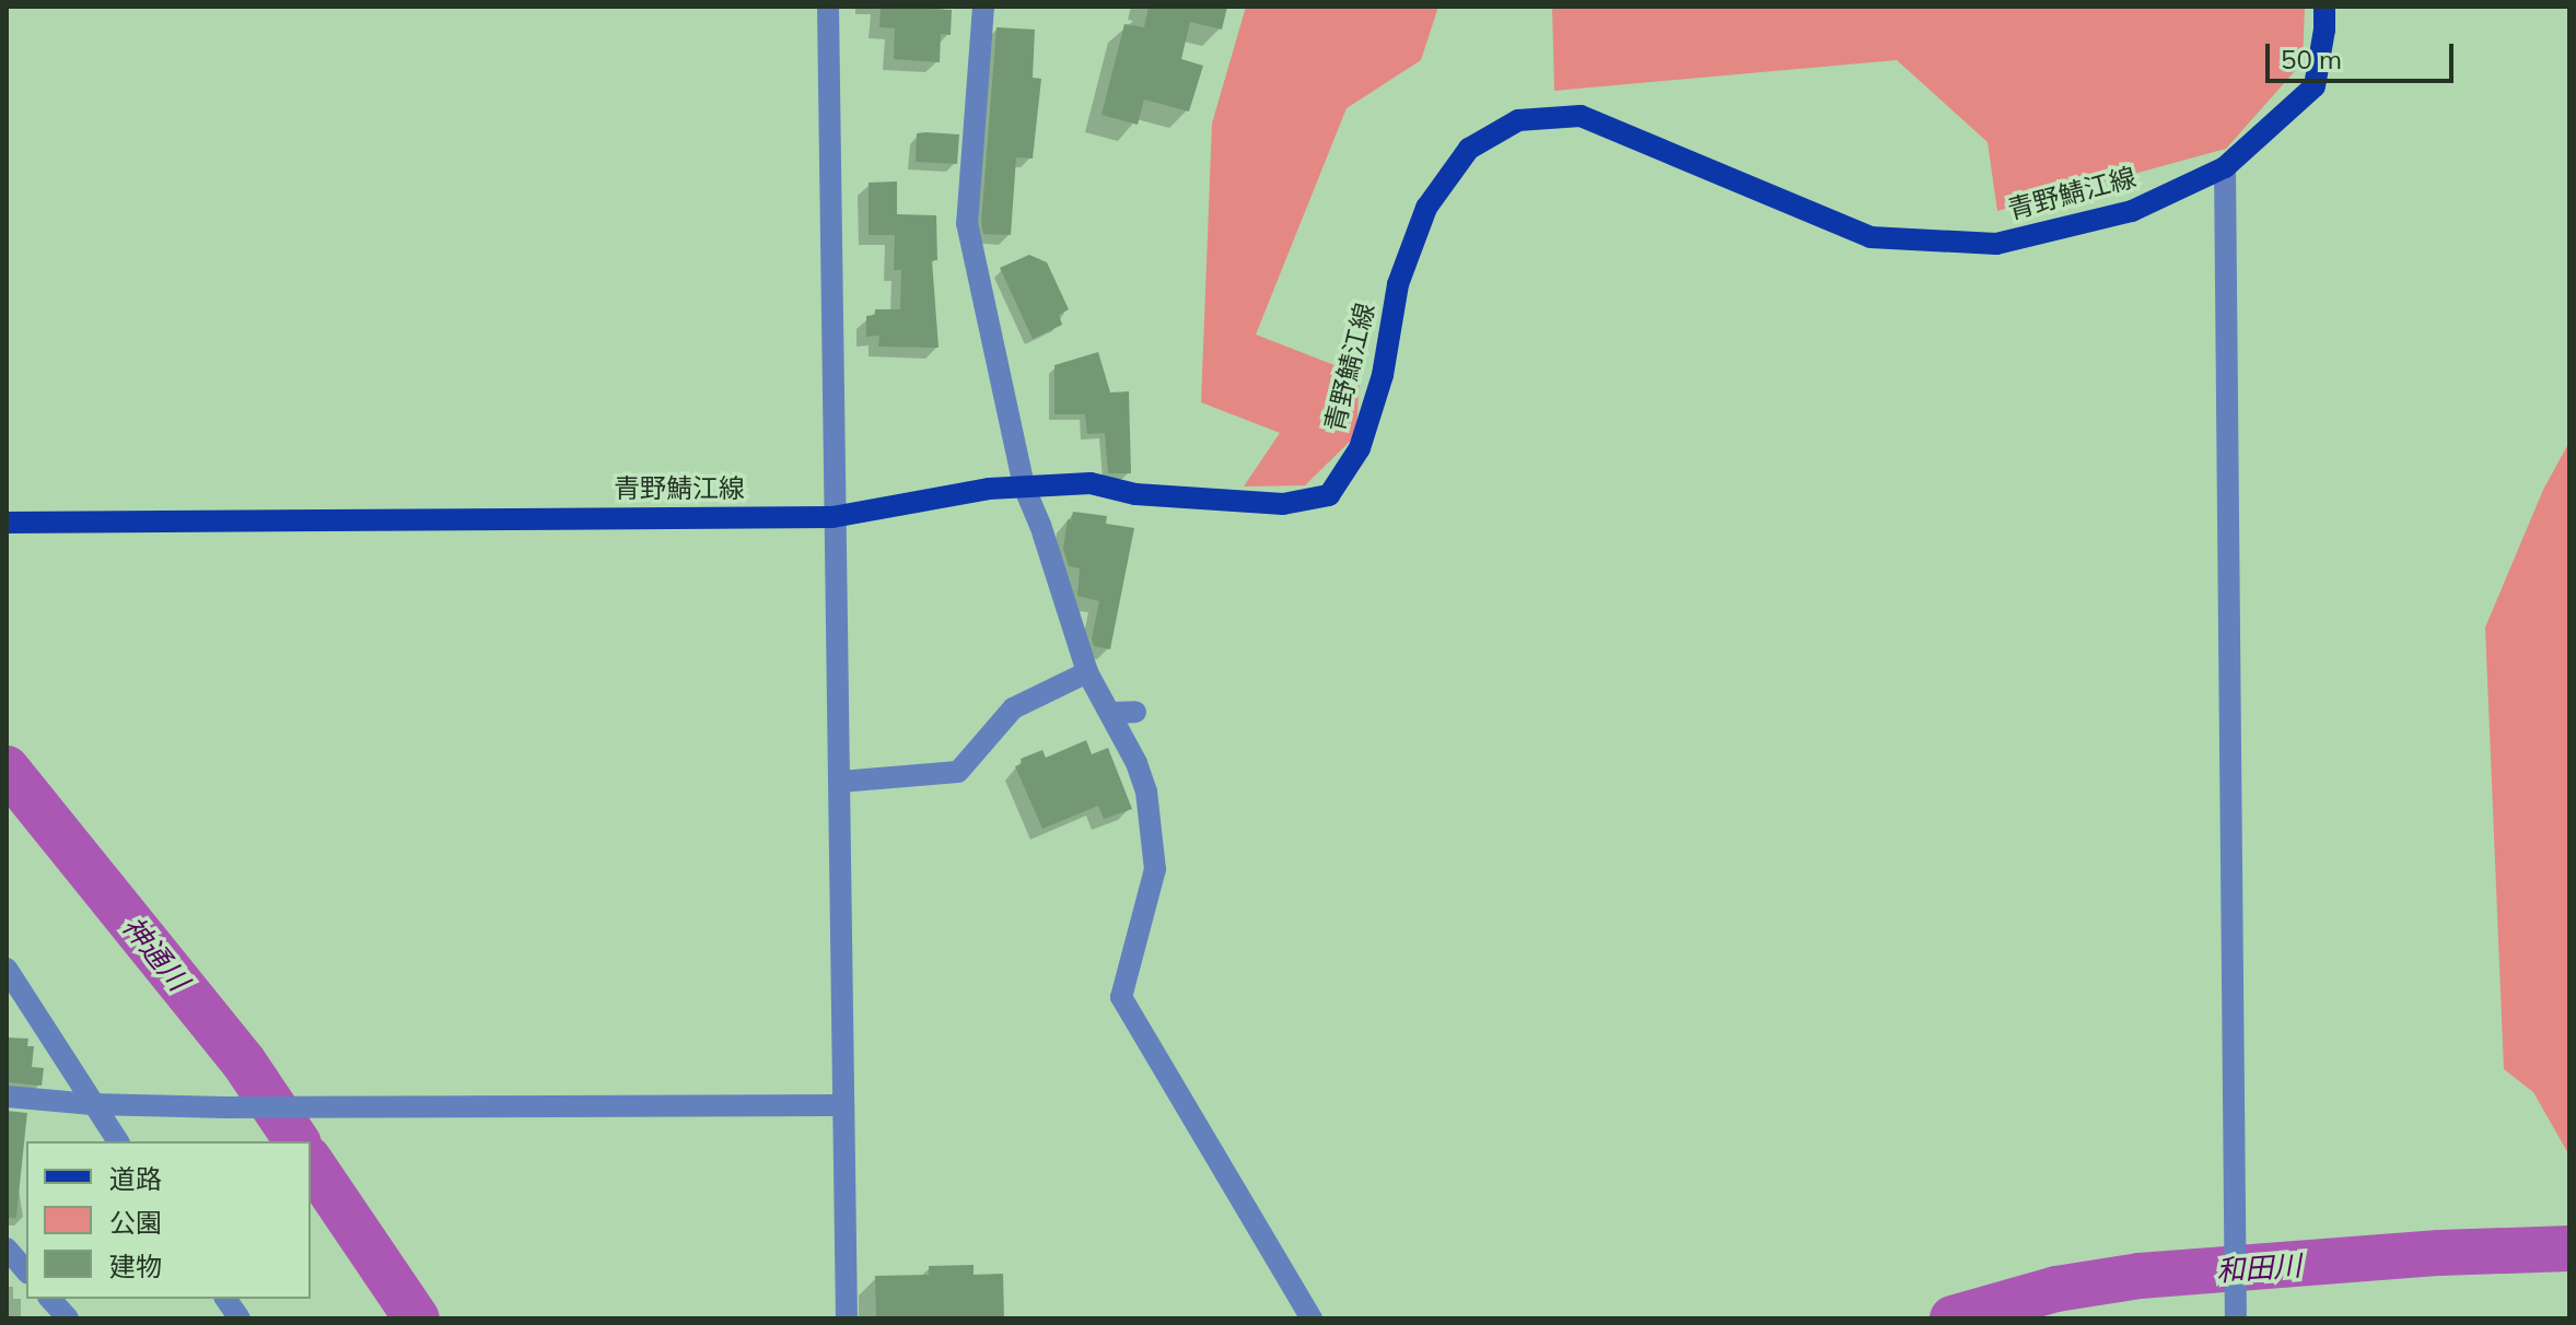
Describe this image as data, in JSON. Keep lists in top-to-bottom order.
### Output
{
  "streets": {
    "main road": ["青野鯖江線"]
  },
  "water": ["神通川", "和田川"],
  "legend": ["道路", "公園", "建物"],
  "scale_bar": "50 m"
}
